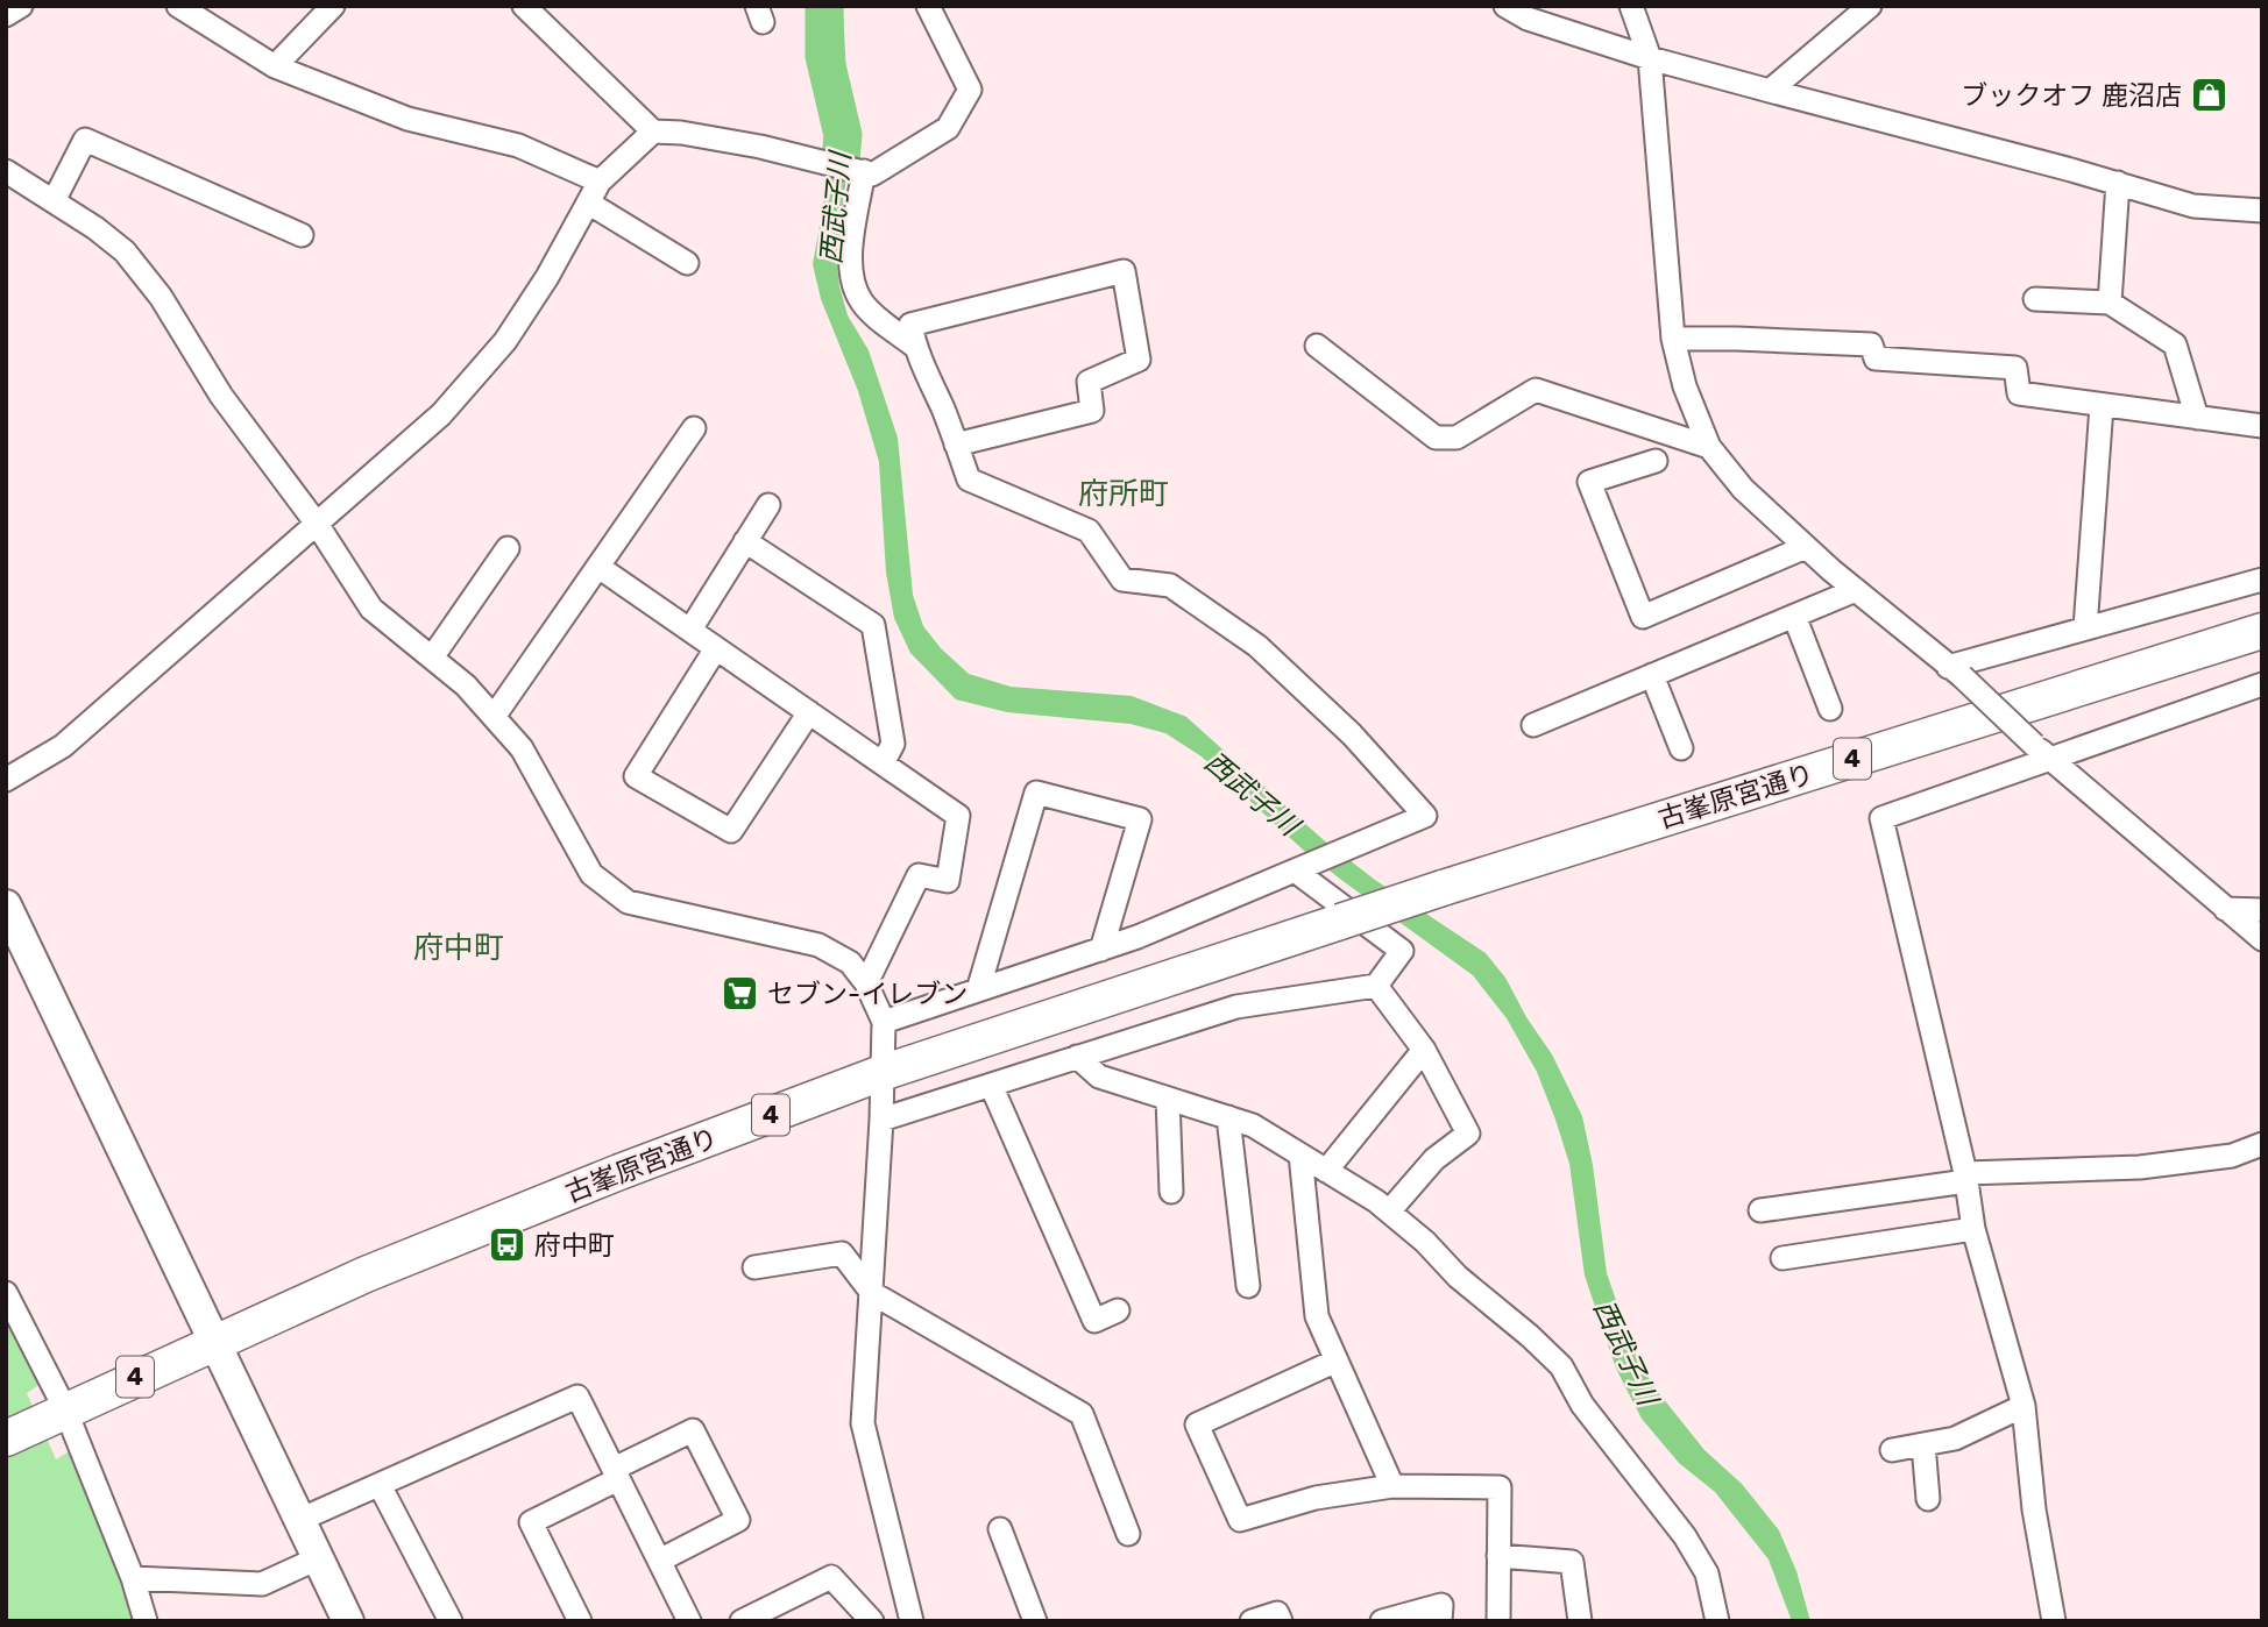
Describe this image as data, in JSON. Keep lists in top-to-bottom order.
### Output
{
  "streets": {
    "main road": ["4", "古峯原宮通り"]
  },
  "districts": ["府所町", "府中町"],
  "water": ["西武子川"],
  "places": {
    "shop": ["ブックオフ 鹿沼店"],
    "supermarket": ["セブン-イレブン"],
    "bus stop": ["府中町"]
  }
}
